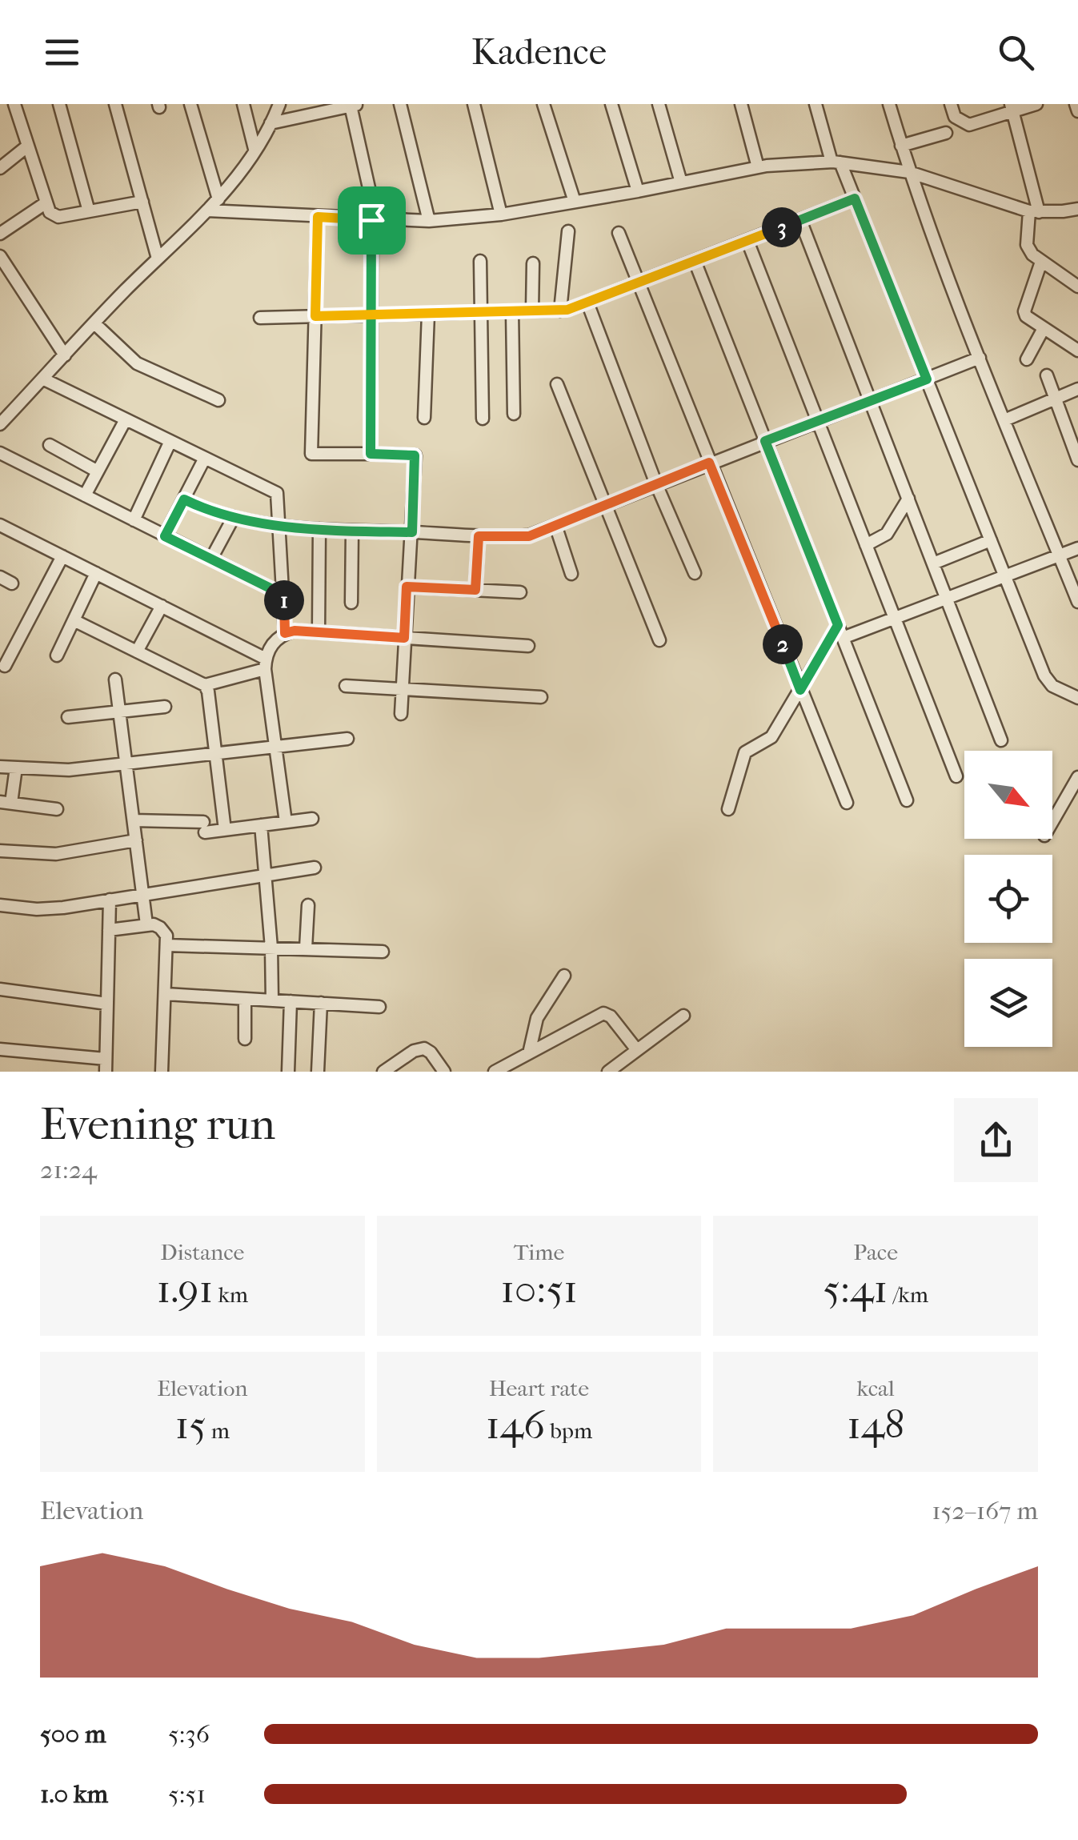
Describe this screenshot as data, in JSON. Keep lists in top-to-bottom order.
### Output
{
  "north": "bottom right",
  "page": {
    "header": "Kadence",
    "pins": ["3", "1", "2"],
    "heading": ["Evening run", "21:24"],
    "stats": [
      ["Distance", "1.91 km"],
      ["Time", "10:51"],
      ["Pace", "5:41 /km"],
      ["Elevation", "15 m"],
      ["Heart rate", "146 bpm"],
      ["kcal", "148"]
    ],
    "chart": ["Elevation", "152–167 m"],
    "list": [
      {
        "name": "500 m",
        "note": "5:36"
      },
      {
        "name": "1.0 km",
        "note": "5:51"
      }
    ]
  }
}
